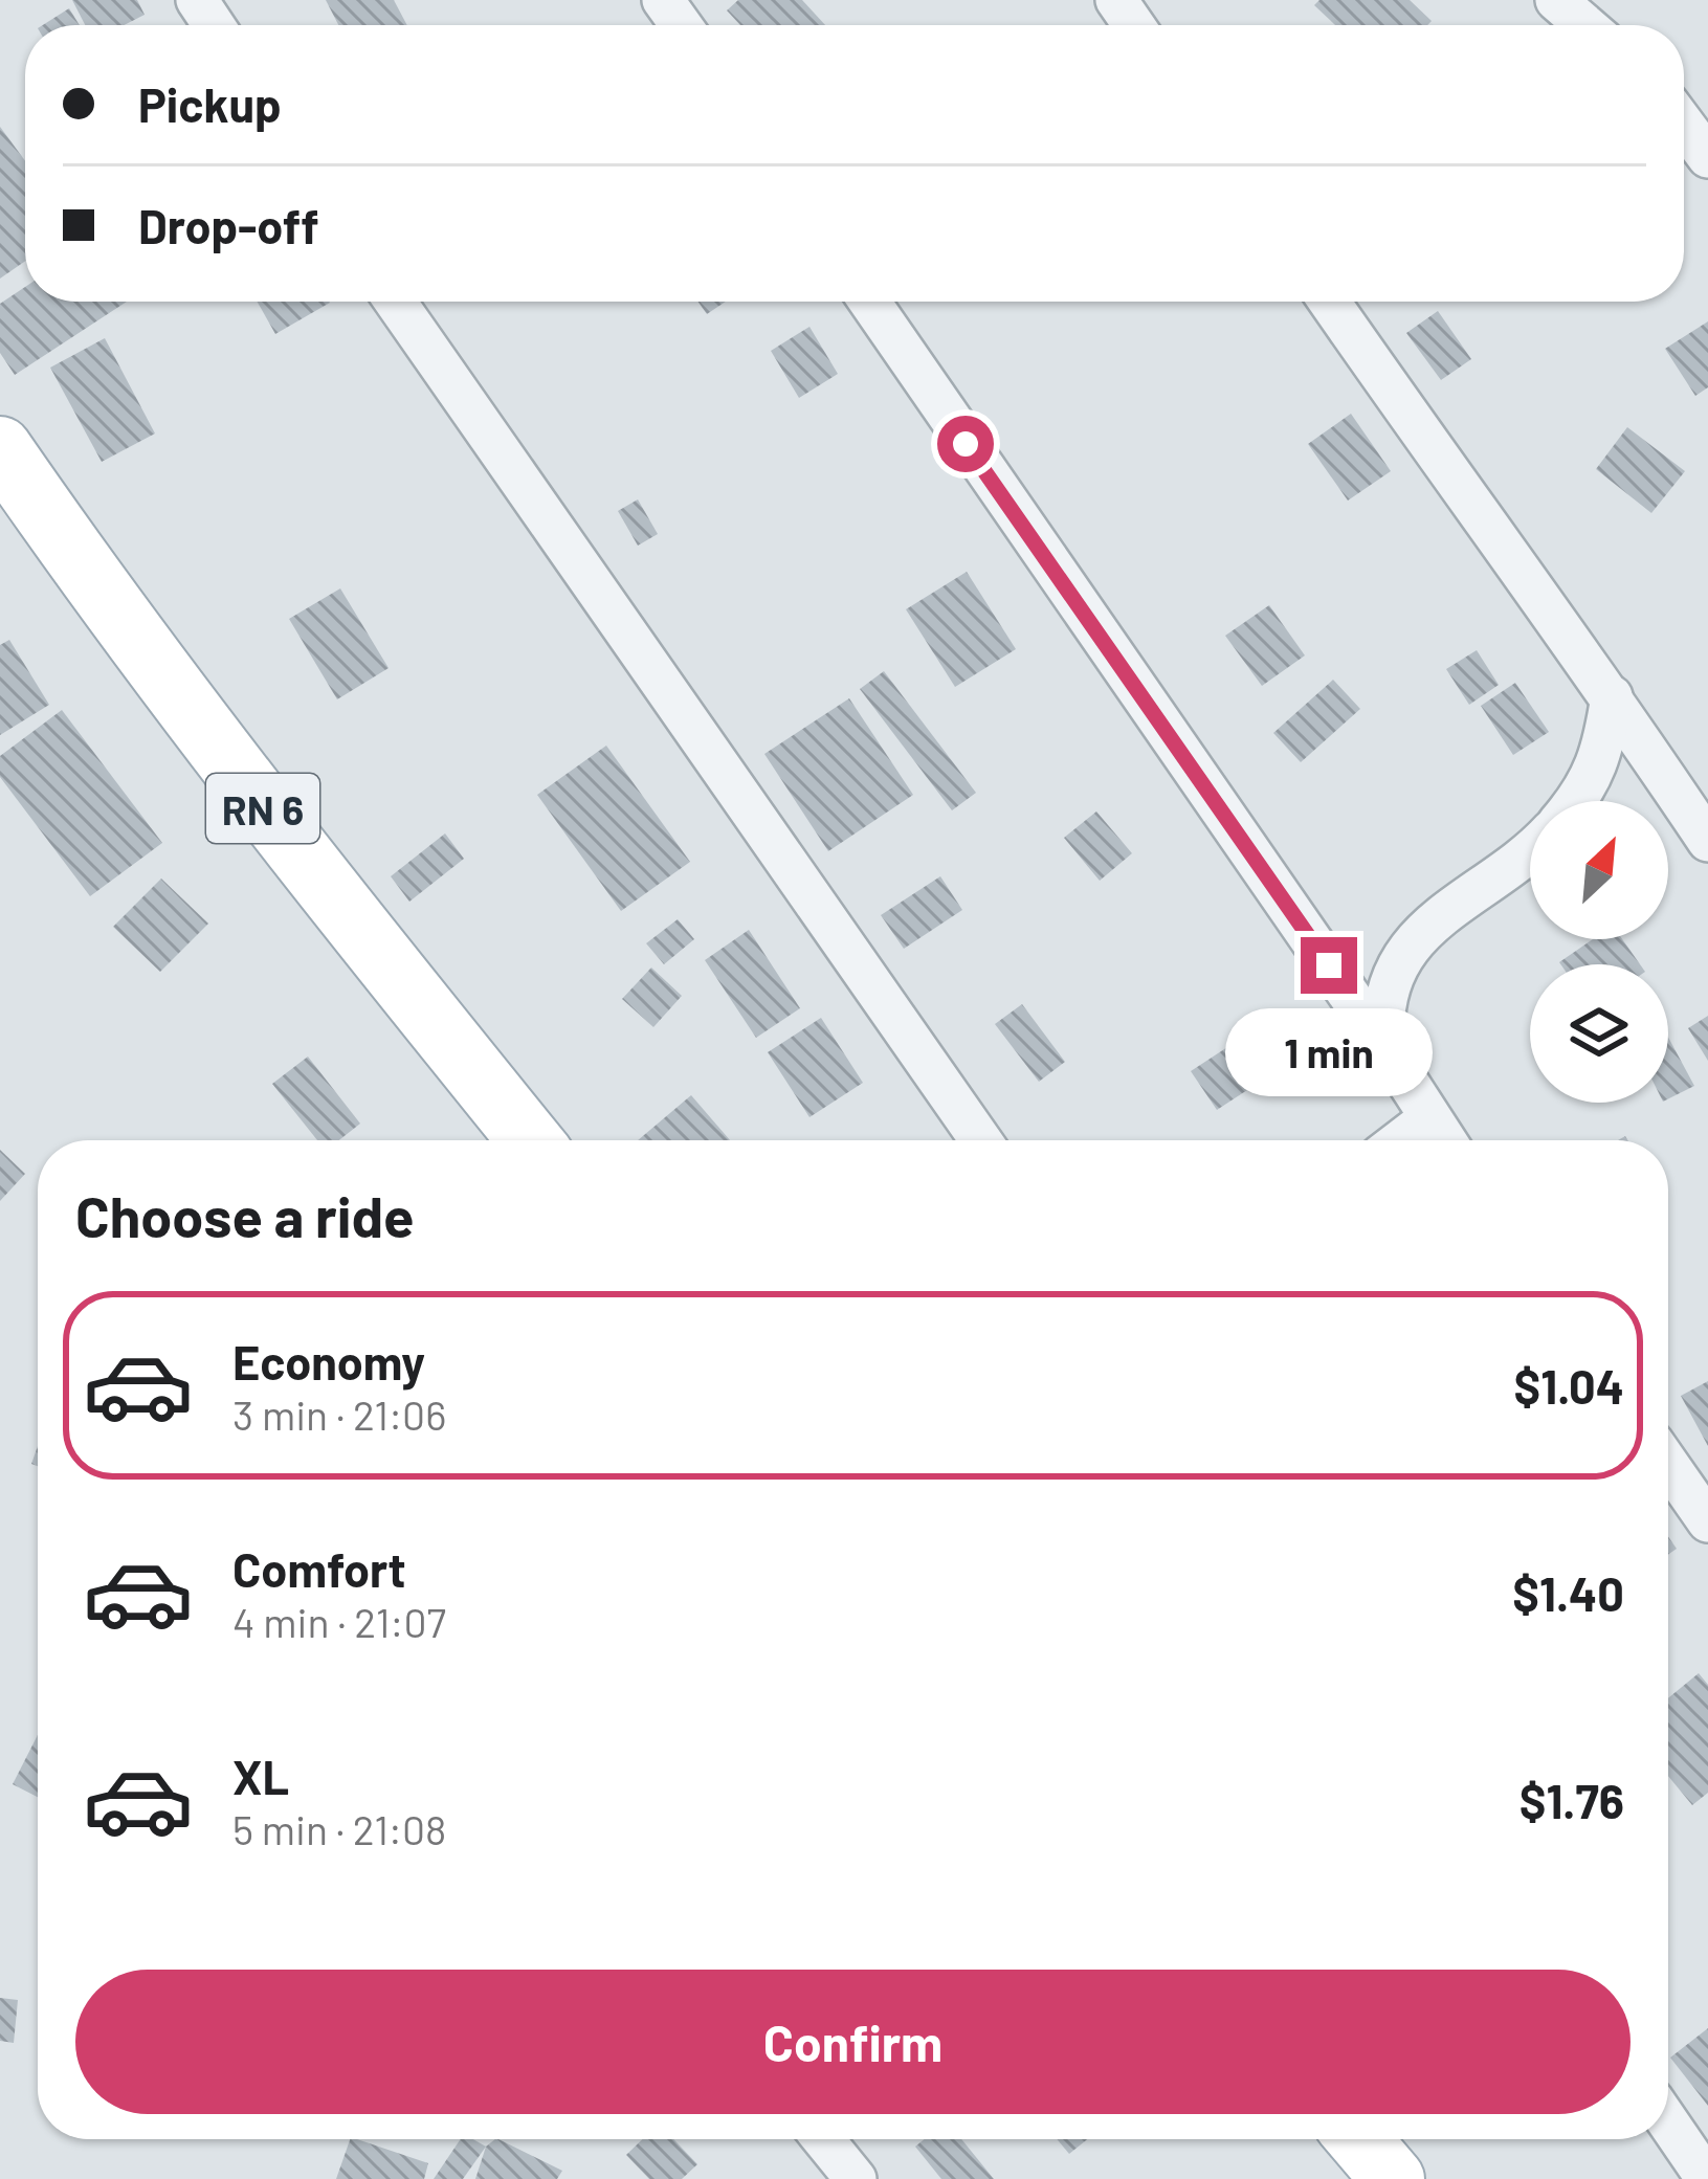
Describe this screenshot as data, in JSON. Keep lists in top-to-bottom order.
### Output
{
  "streets": {
    "main road": ["RN 6"]
  },
  "north": "top right",
  "page": {
    "banner": ["Pickup", "Drop-off"],
    "bubble": "1 min",
    "heading": "Choose a ride",
    "list": [
      {
        "name": "Economy",
        "note": "3 min · 21:06",
        "value": "$1.04"
      },
      {
        "name": "Comfort",
        "note": "4 min · 21:07",
        "value": "$1.40"
      },
      {
        "name": "XL",
        "note": "5 min · 21:08",
        "value": "$1.76"
      }
    ],
    "buttons": "Confirm"
  }
}
